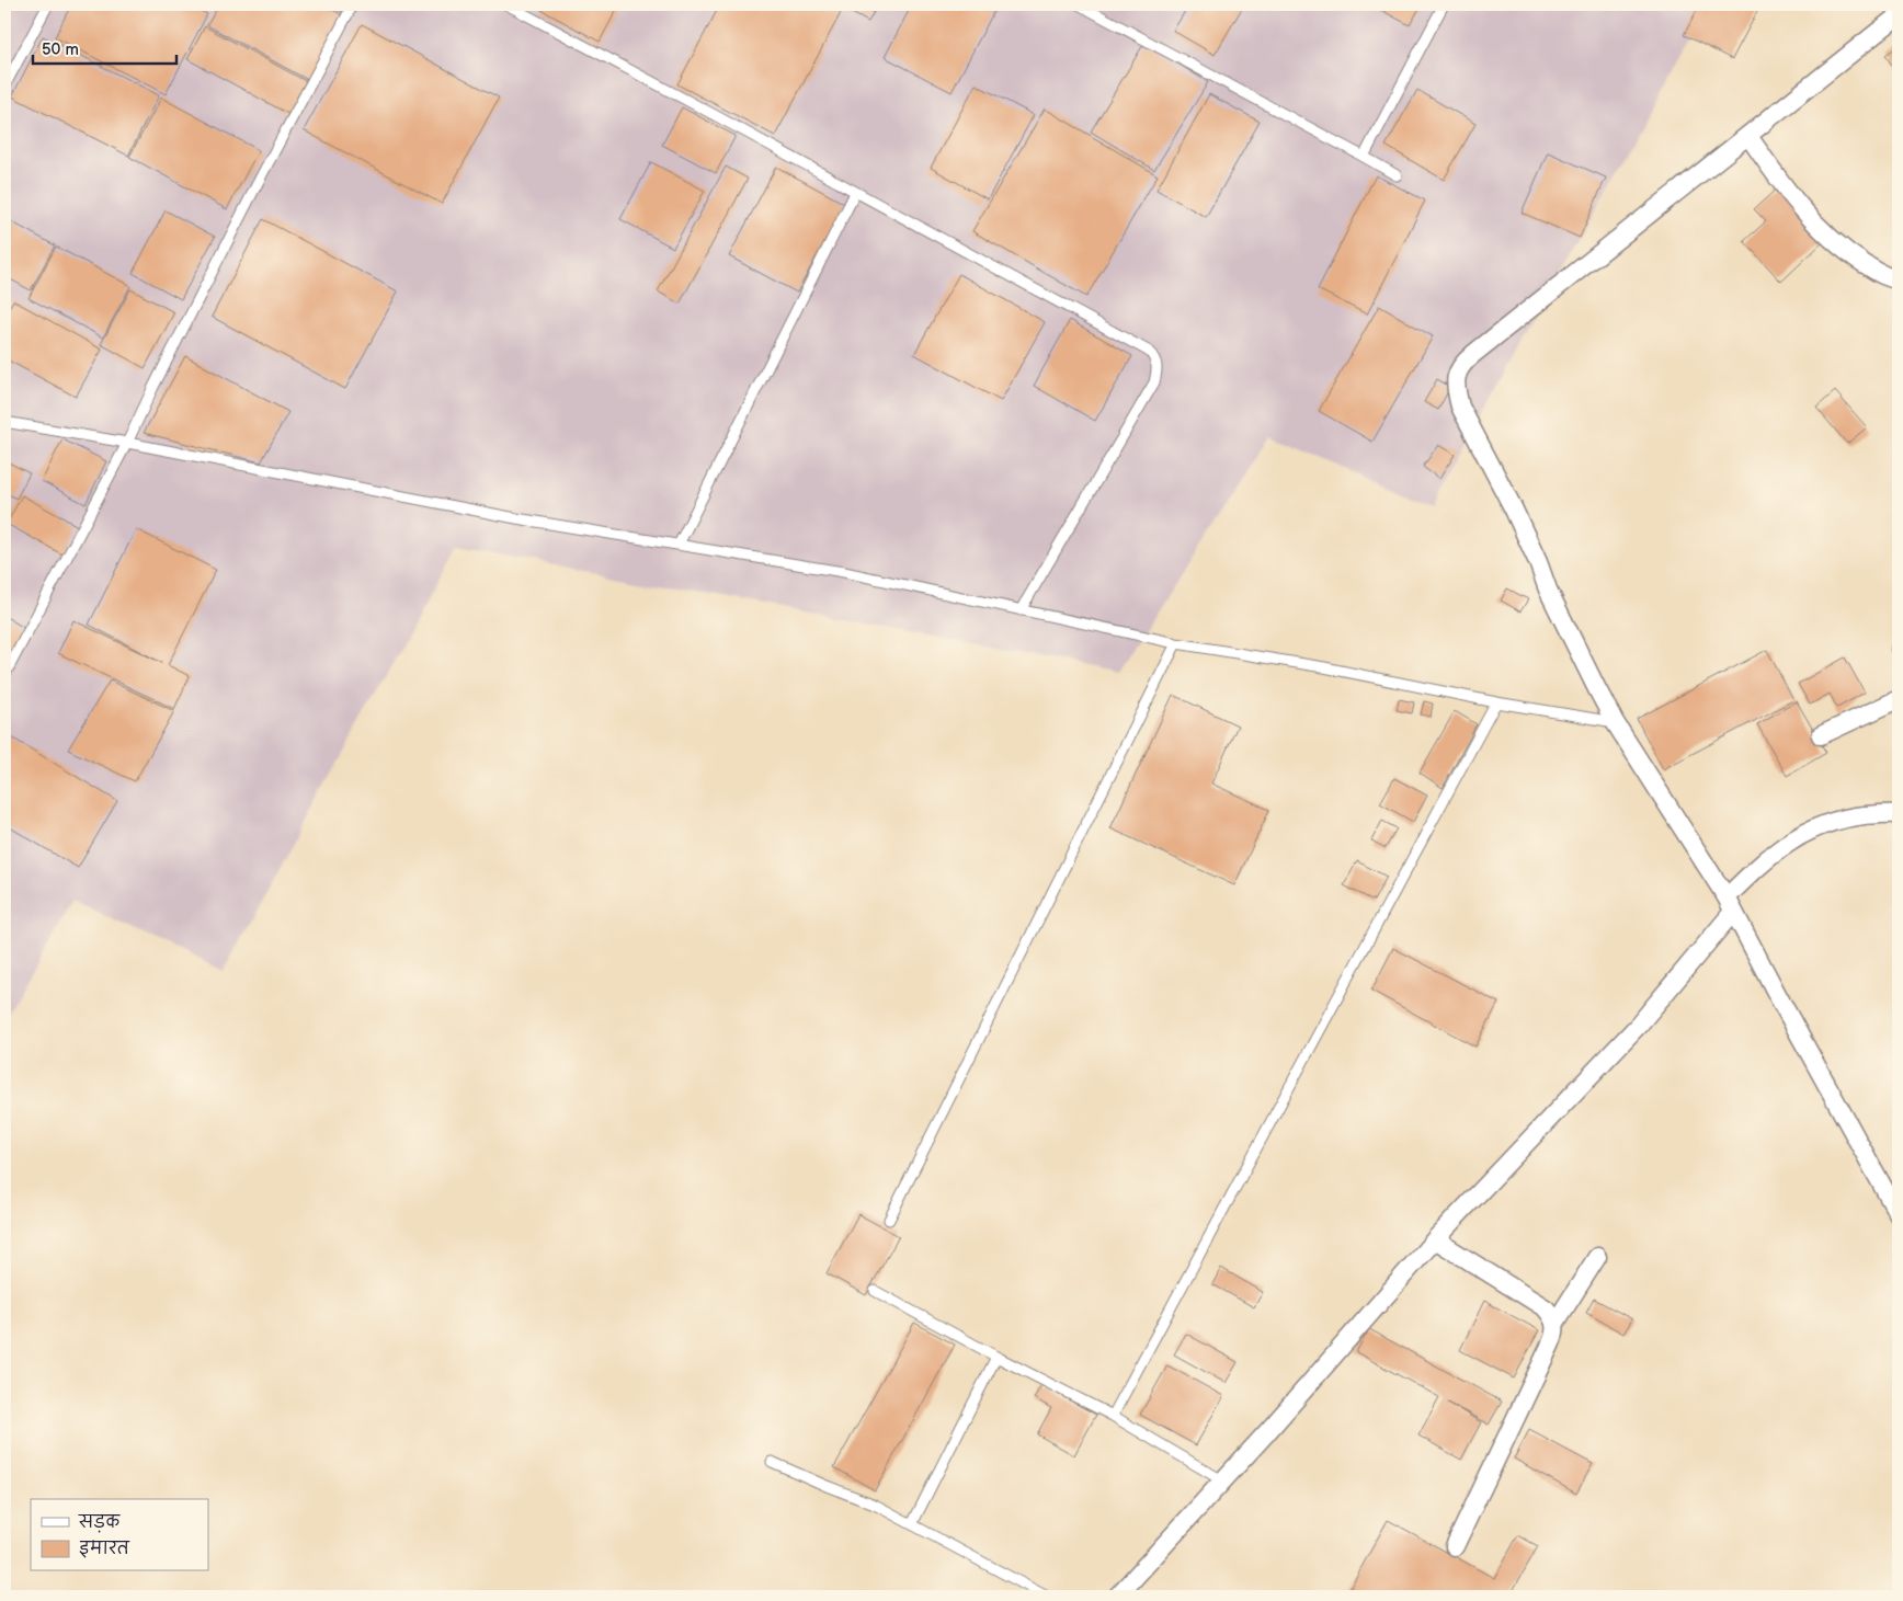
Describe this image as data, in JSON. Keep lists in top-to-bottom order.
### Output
{
  "legend": ["सड़क", "इमारत"],
  "scale_bar": "50 m"
}
